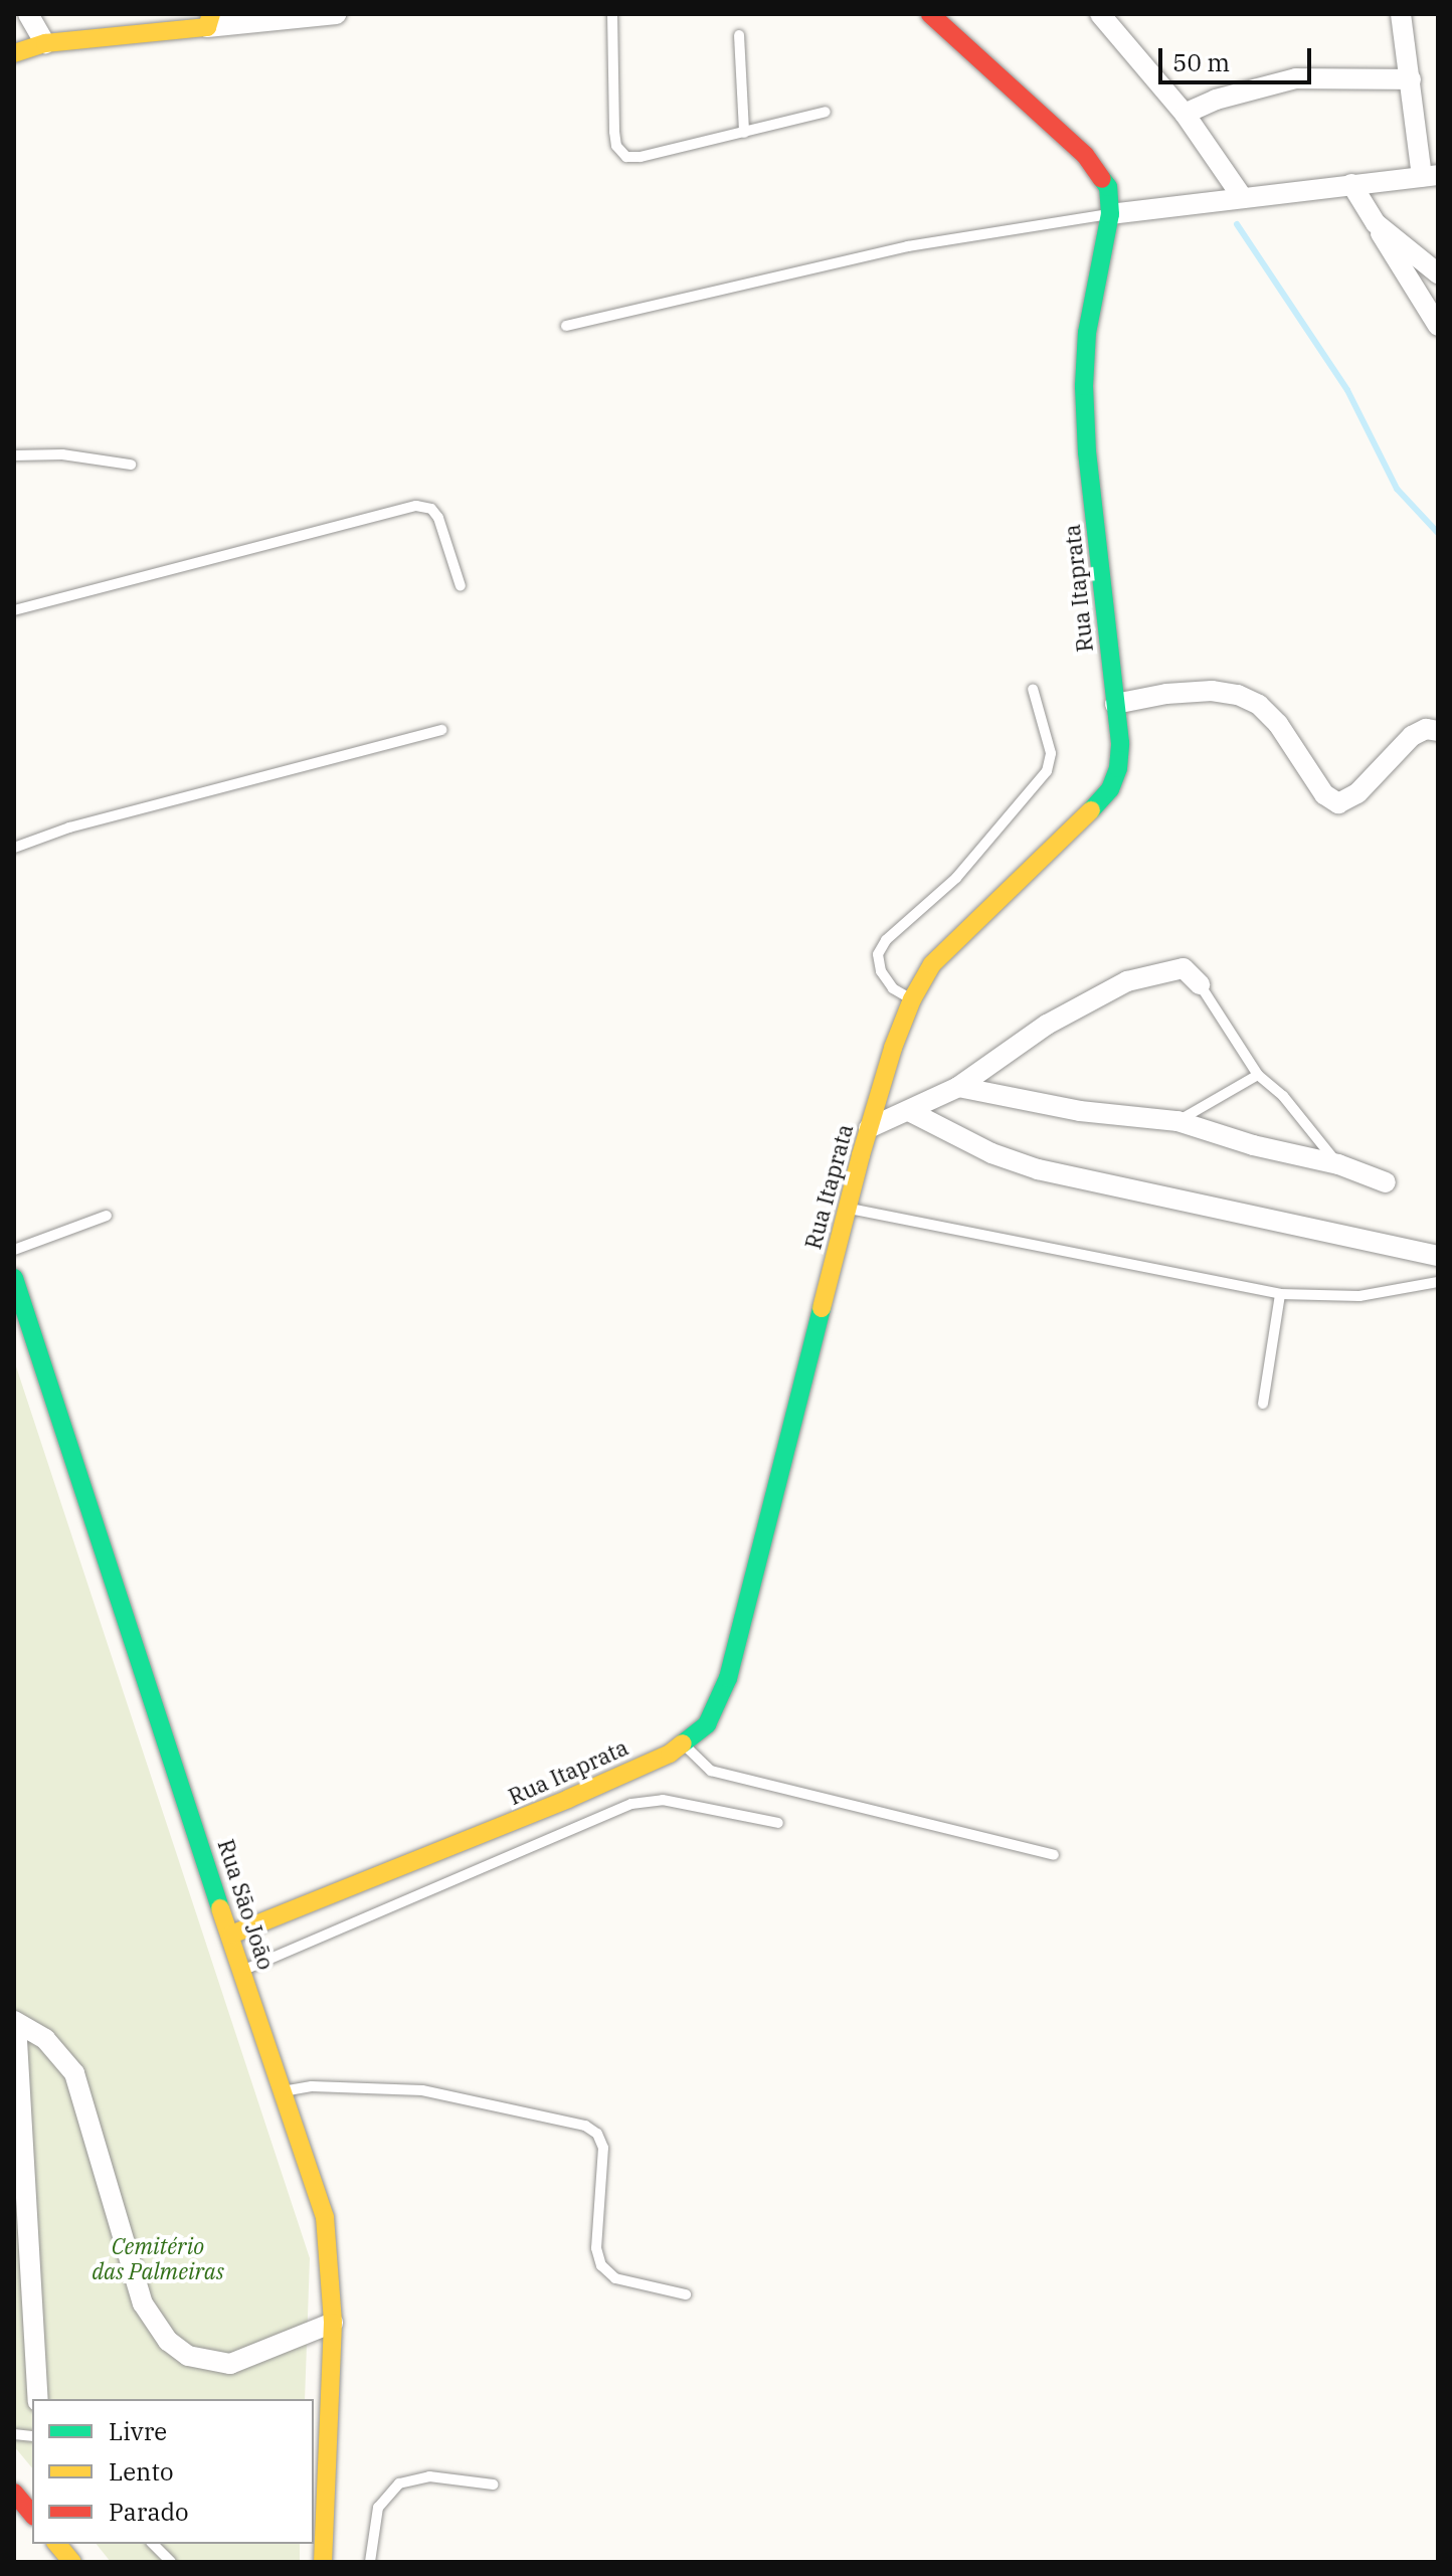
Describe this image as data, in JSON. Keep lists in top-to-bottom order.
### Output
{
  "streets": {
    "street": ["Rua Itaprata", "Rua São João"]
  },
  "crossings": [
    ["Rua Itaprata", "Rua São João"]
  ],
  "parks": ["Cemitério das Palmeiras"],
  "legend": ["Livre", "Lento", "Parado"],
  "scale_bar": "50 m"
}
